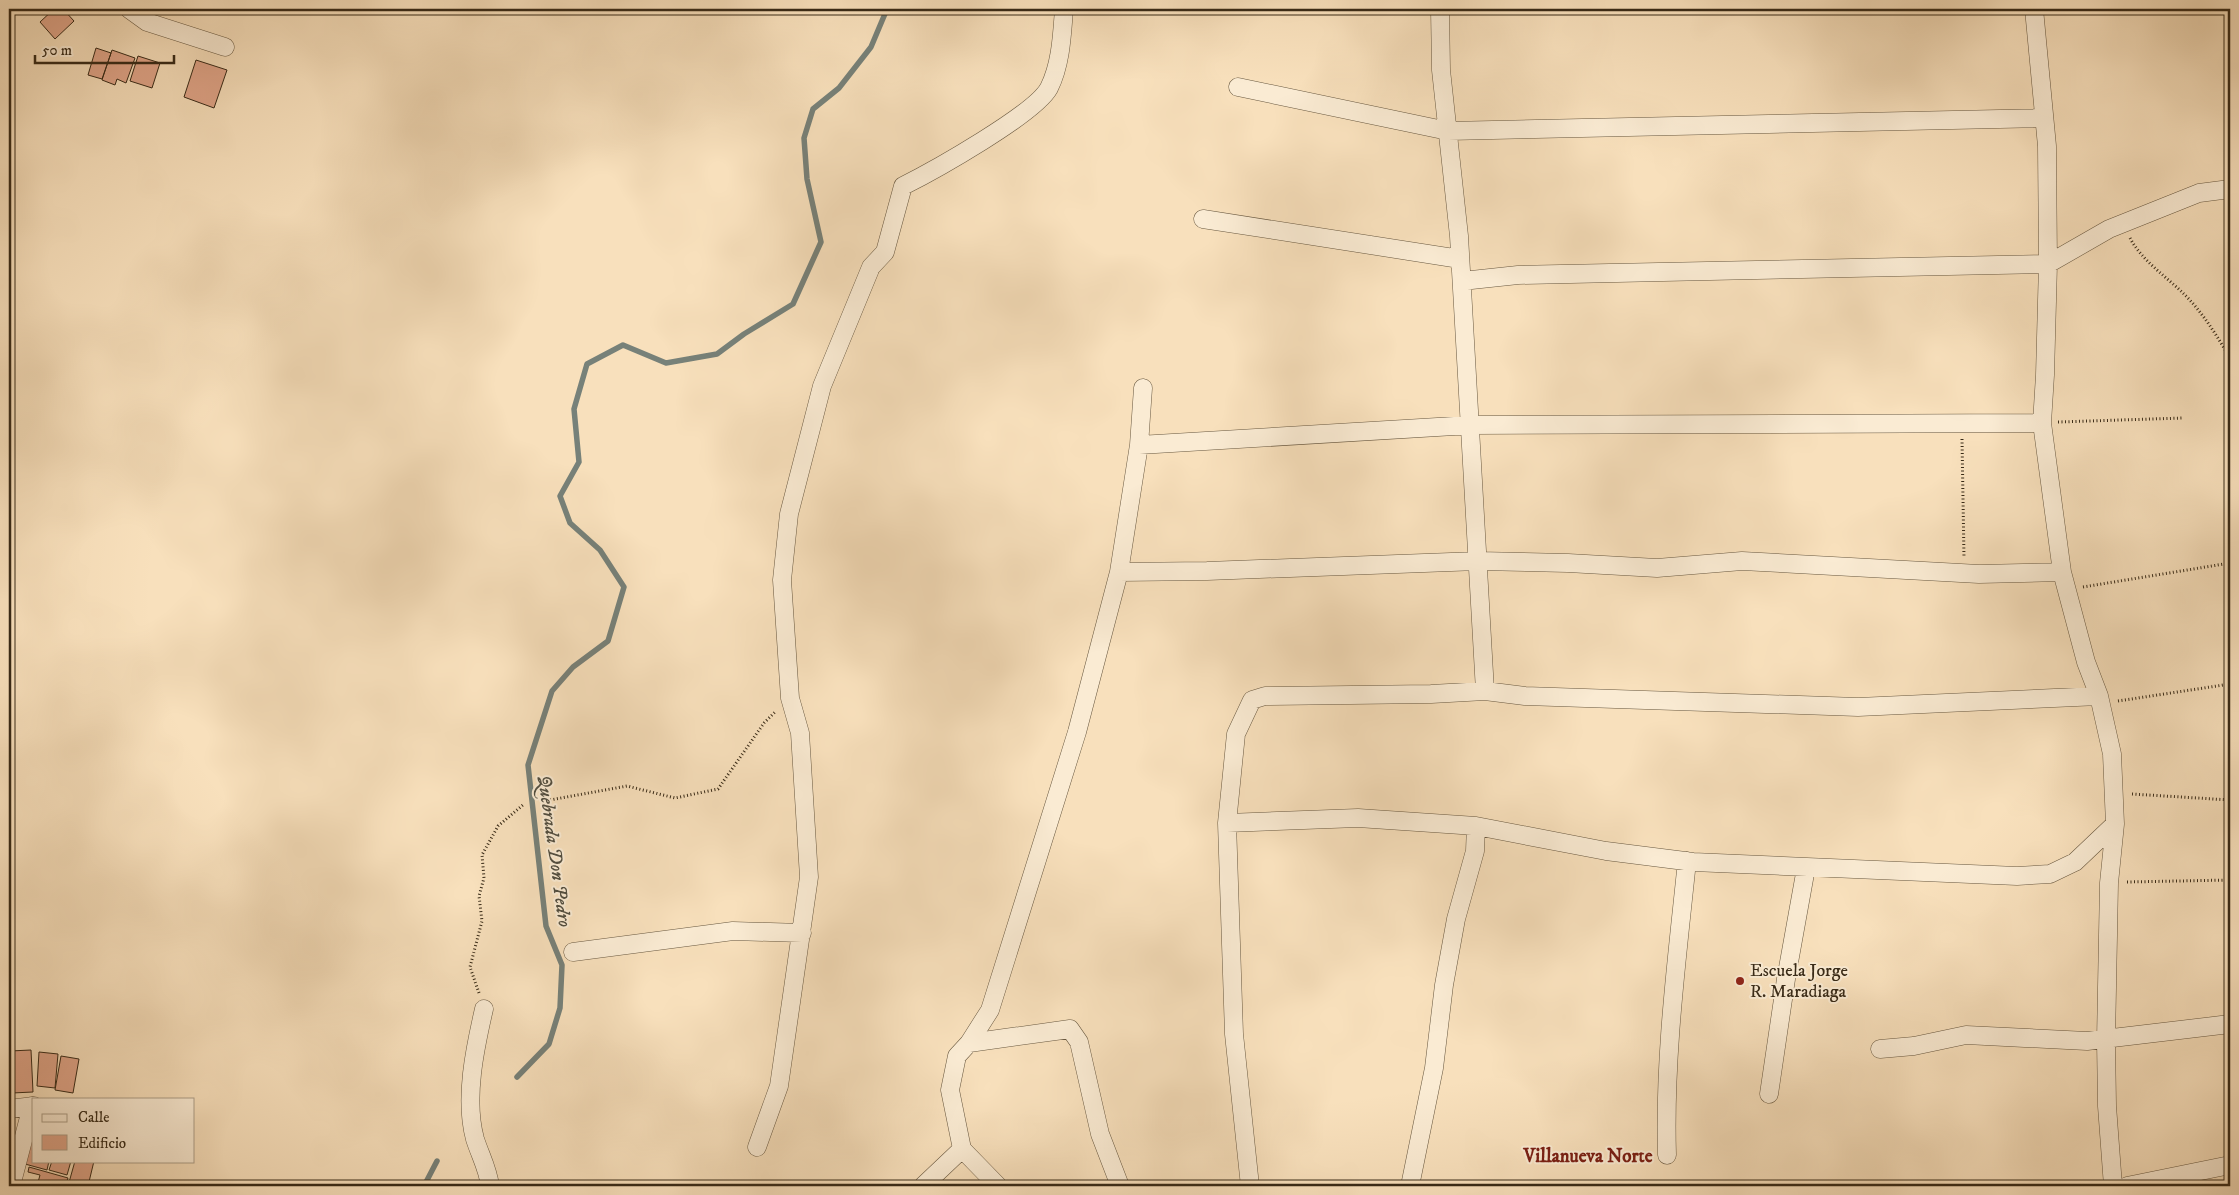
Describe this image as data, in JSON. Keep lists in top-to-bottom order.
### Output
{
  "districts": ["Villanueva Norte"],
  "water": ["Quebrada Don Pedro"],
  "places": ["Escuela Jorge R. Maradiaga"],
  "legend": ["Calle", "Edificio"],
  "scale_bar": "50 m"
}
